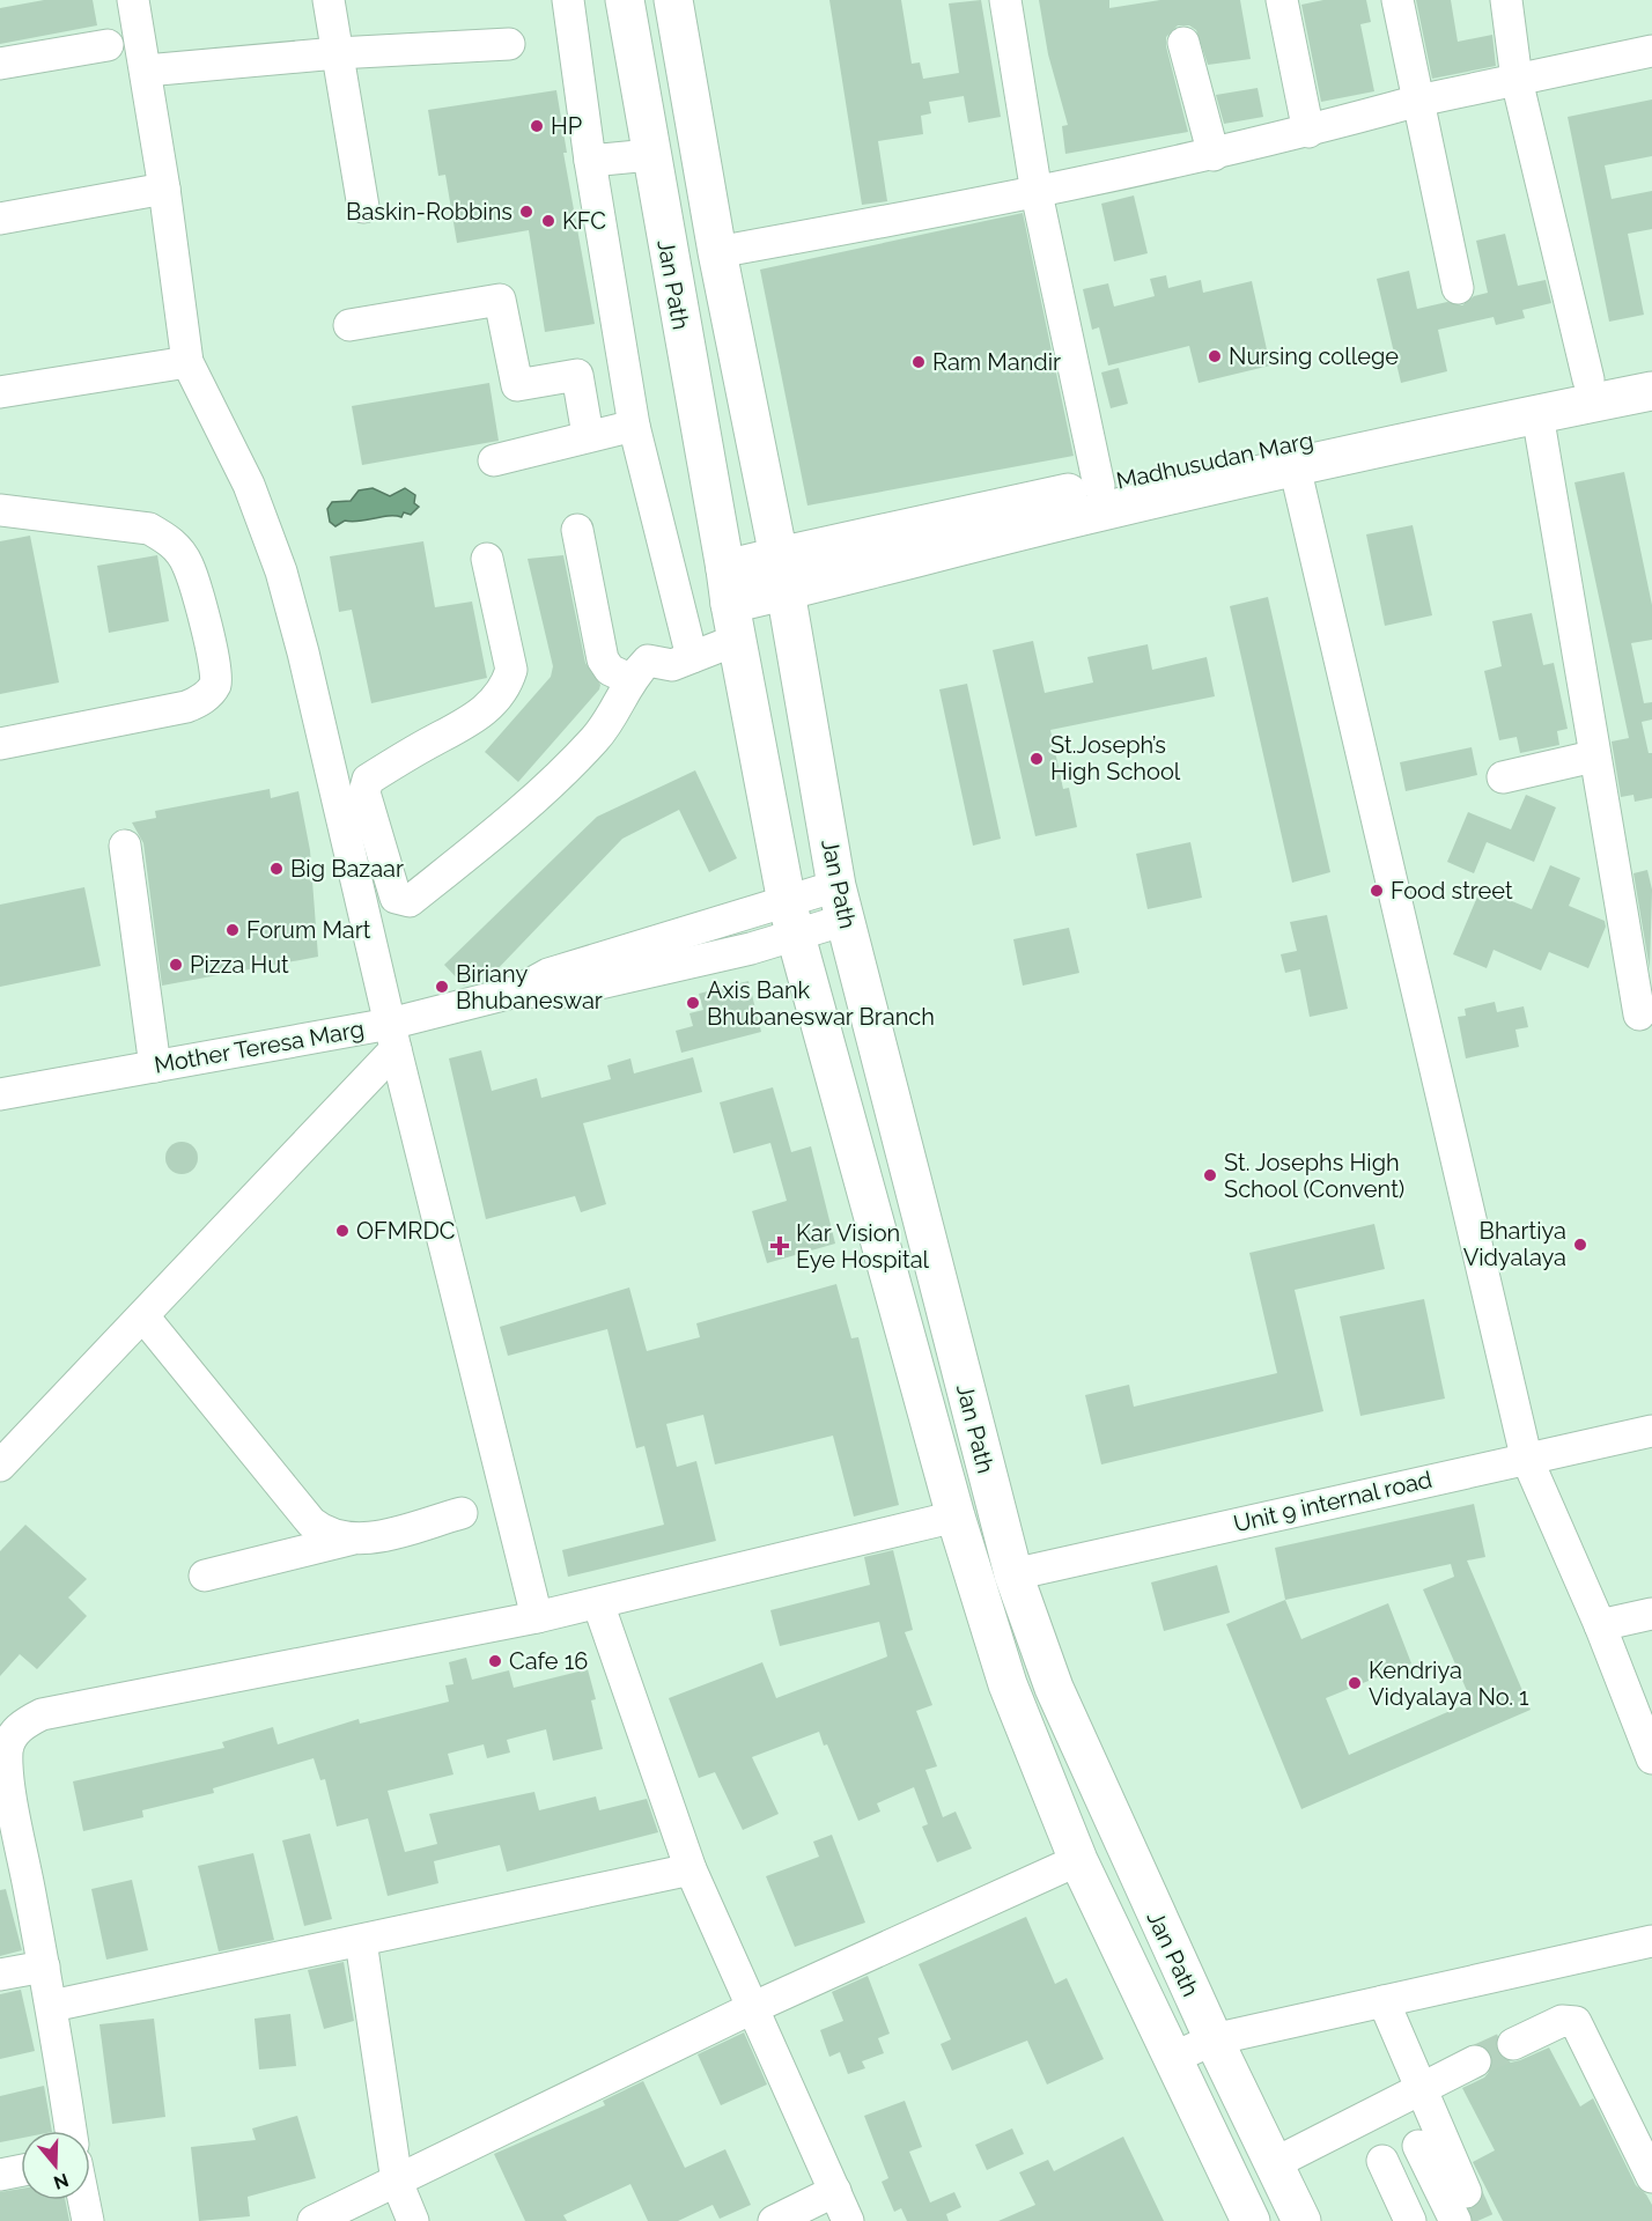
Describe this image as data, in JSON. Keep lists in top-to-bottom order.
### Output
{
  "streets": {
    "main road": ["Jan Path", "Madhusudan Marg"],
    "street": ["Mother Teresa Marg", "Unit 9 internal road"]
  },
  "crossings": [
    ["Jan Path", "Madhusudan Marg"],
    ["Jan Path", "Mother Teresa Marg"],
    ["Jan Path", "Unit 9 internal road"]
  ],
  "places": {
    "other": [
      "HP",
      "Baskin-Robbins",
      "KFC",
      "Nursing college",
      "Ram Mandir",
      "St.Joseph’s High School",
      "Big Bazaar",
      "Food street",
      "Forum Mart",
      "Pizza Hut",
      "Biriany Bhubaneswar",
      "Axis Bank Bhubaneswar Branch",
      "St. Josephs High School (Convent)",
      "OFMRDC",
      "Bhartiya Vidyalaya",
      "Cafe 16",
      "Kendriya Vidyalaya No. 1"
    ],
    "health": ["Kar Vision Eye Hospital"]
  },
  "north": "bottom"
}
